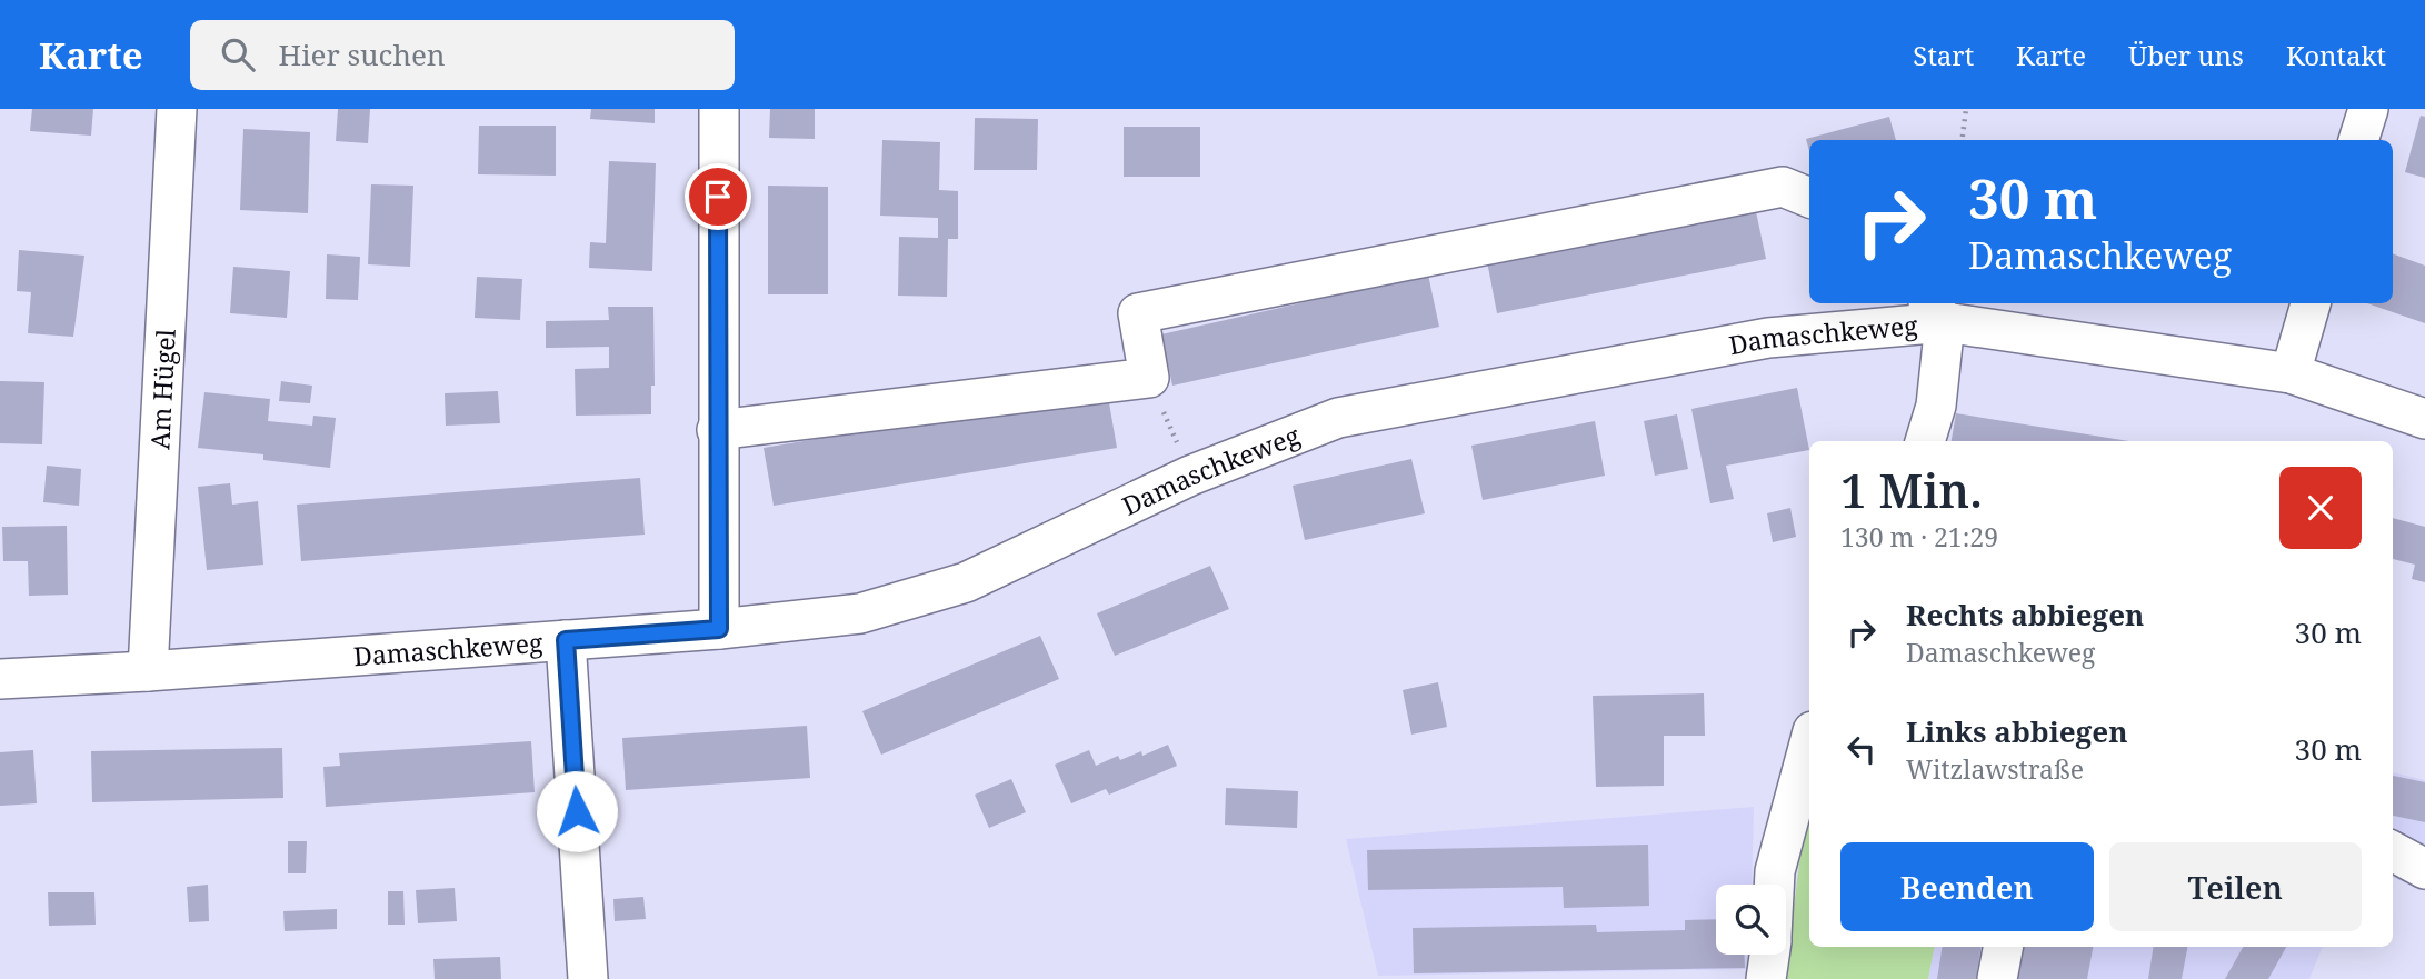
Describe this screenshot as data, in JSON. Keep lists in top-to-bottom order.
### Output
{
  "streets": {
    "street": ["Damaschkeweg", "Am Hügel"]
  },
  "crossings": [
    ["Damaschkeweg", "Am Hügel"]
  ],
  "page": {
    "header": "Karte",
    "search": "Hier suchen",
    "nav": [
      "Start",
      "Karte",
      "Über uns",
      "Kontakt"
    ],
    "turn": ["30 m", "Damaschkeweg"],
    "heading": ["1 Min.", "130 m · 21:29"],
    "list": [
      {
        "name": "Rechts abbiegen",
        "note": "Damaschkeweg",
        "value": "30 m"
      },
      {
        "name": "Links abbiegen",
        "note": "Witzlawstraße",
        "value": "30 m"
      }
    ],
    "buttons": ["Beenden", "Teilen"]
  }
}
